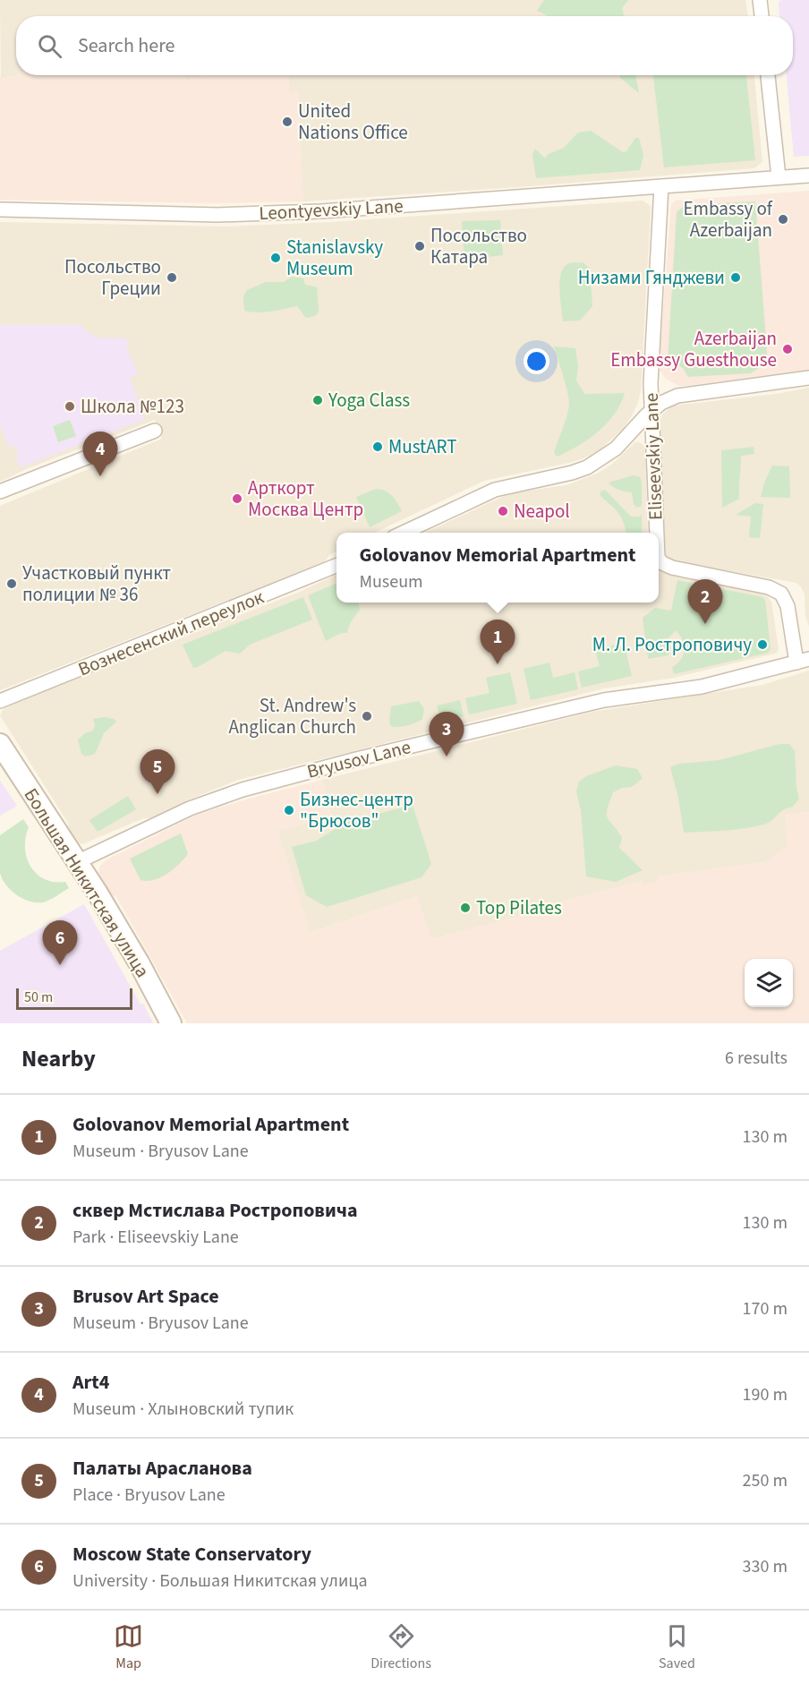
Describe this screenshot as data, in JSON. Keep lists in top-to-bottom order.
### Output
{
  "streets": {
    "street": [
      "Leontyevskiy Lane",
      "Eliseevskiy Lane",
      "Вознесенский переулок",
      "Bryusov Lane",
      "Большая Никитская улица"
    ]
  },
  "crossings": [
    ["Leontyevskiy Lane", "Eliseevskiy Lane"],
    ["Eliseevskiy Lane", "Bryusov Lane"],
    ["Bryusov Lane", "Большая Никитская улица"]
  ],
  "places": [
    "United Nations Office",
    "Embassy of Azerbaijan",
    "Посольство Катара",
    "Stanislavsky Museum",
    "Посольство Греции",
    "Низами Гянджеви",
    "Azerbaijan Embassy Guesthouse",
    "Yoga Class",
    "Школа №123",
    "MustART",
    "Арткорт Москва Центр",
    "Neapol",
    "Участковый пункт полиции № 36",
    "М. Л. Ростроповичу",
    "St. Andrew's Anglican Church",
    "Бизнес-центр \"Брюсов\"",
    "Top Pilates"
  ],
  "scale_bar": "50 m",
  "page": {
    "search": "Search here",
    "pins": [
      "4",
      "2",
      "1",
      "3",
      "5",
      "6"
    ],
    "popup": ["Golovanov Memorial Apartment", "Museum"],
    "scale": "50 m",
    "heading": ["Nearby", "6 results"],
    "list": [
      {
        "mark": "1",
        "name": "Golovanov Memorial Apartment",
        "note": "Museum · Bryusov Lane",
        "value": "130 m"
      },
      {
        "mark": "2",
        "name": "сквер Мстислава Ростроповича",
        "note": "Park · Eliseevskiy Lane",
        "value": "130 m"
      },
      {
        "mark": "3",
        "name": "Brusov Art Space",
        "note": "Museum · Bryusov Lane",
        "value": "170 m"
      },
      {
        "mark": "4",
        "name": "Art4",
        "note": "Museum · Хлыновский тупик",
        "value": "190 m"
      },
      {
        "mark": "5",
        "name": "Палаты Арасланова",
        "note": "Place · Bryusov Lane",
        "value": "250 m"
      },
      {
        "mark": "6",
        "name": "Moscow State Conservatory",
        "note": "University · Большая Никитская улица",
        "value": "330 m"
      }
    ],
    "nav": ["Map", "Directions", "Saved"]
  }
}
